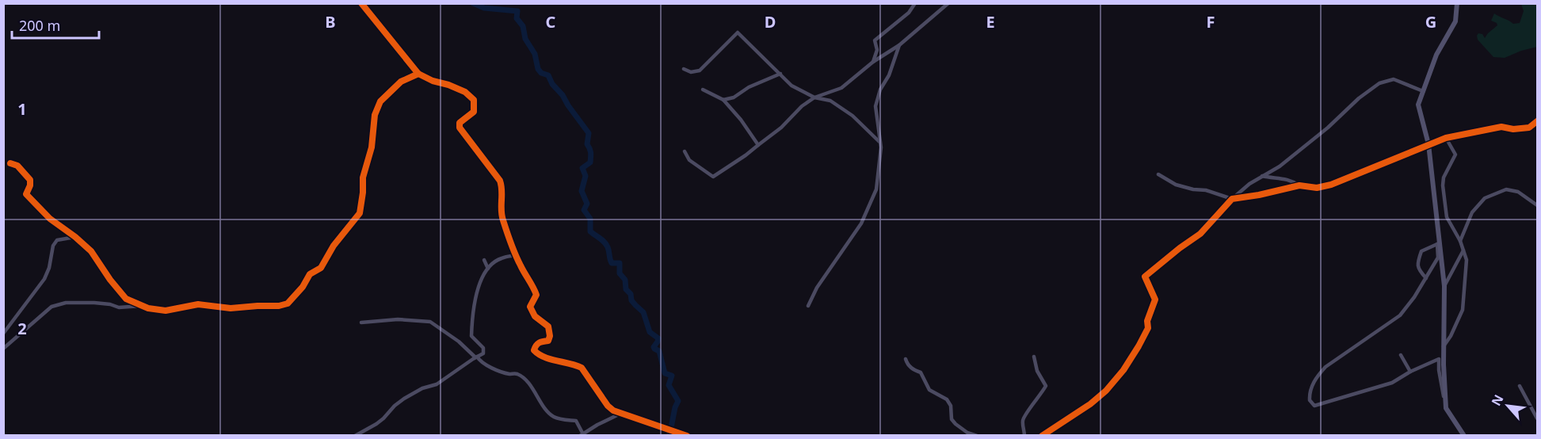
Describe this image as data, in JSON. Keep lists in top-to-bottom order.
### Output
{
  "scale_bar": "200 m",
  "north": "top left",
  "grid": {
    "columns": [
      "B",
      "C",
      "D",
      "E",
      "F",
      "G"
    ],
    "rows": ["1", "2"]
  }
}
